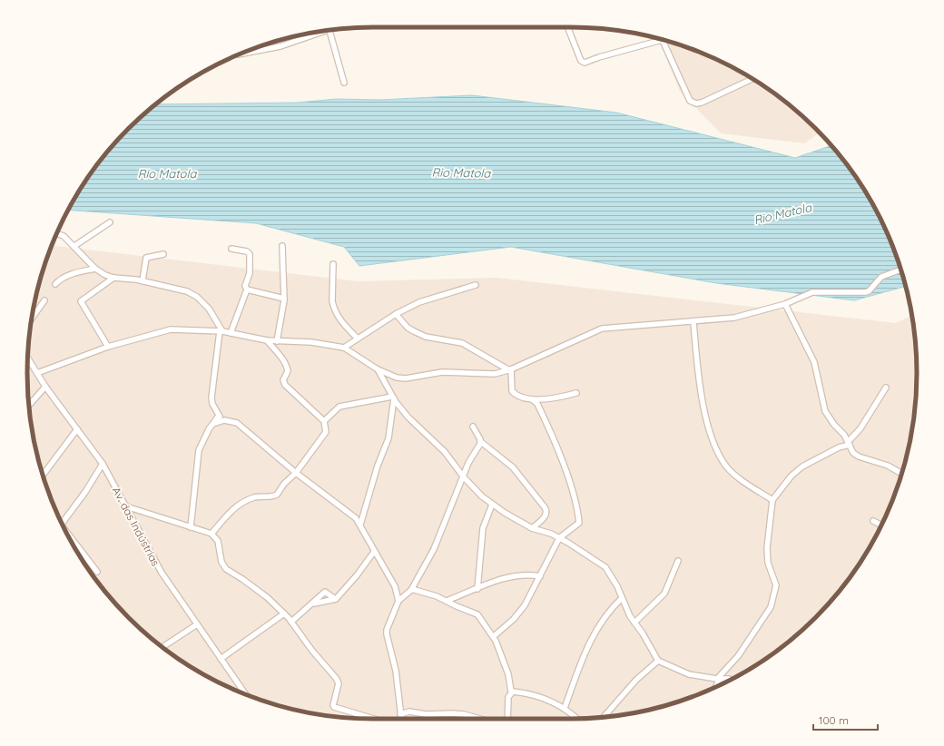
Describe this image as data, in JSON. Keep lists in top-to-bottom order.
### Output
{
  "streets": {
    "street": ["Av. das Indústrias"]
  },
  "water": ["Rio Matola"],
  "scale_bar": "100 m"
}
